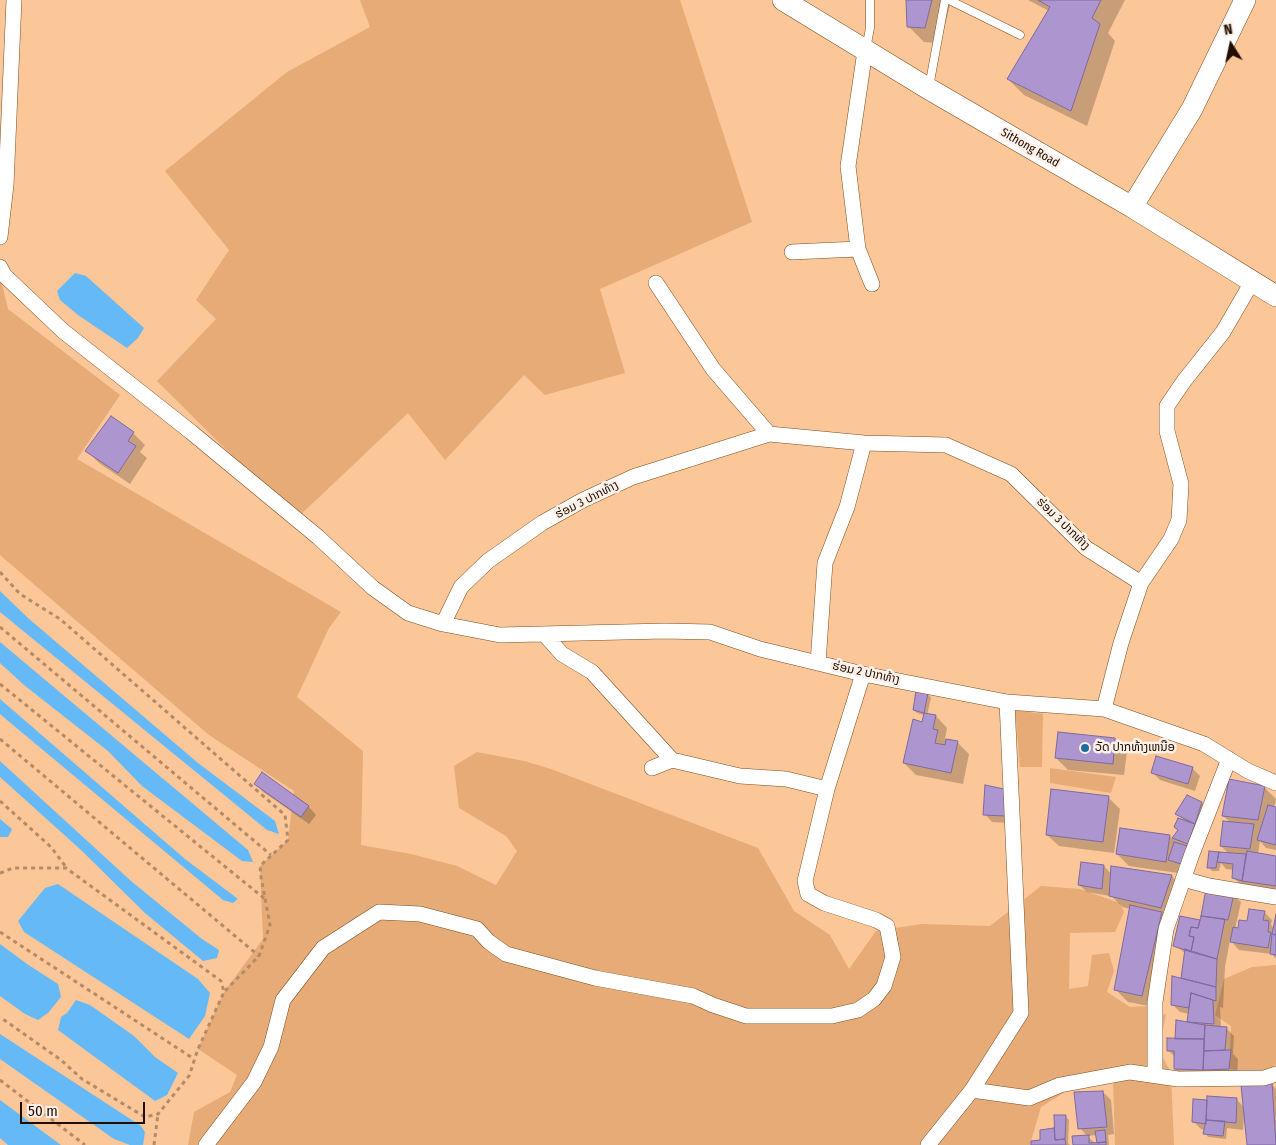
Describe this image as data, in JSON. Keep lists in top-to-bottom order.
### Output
{
  "streets": {
    "main road": ["Sithong Road"],
    "street": ["ຮ່ອມ 3 ປາກທ້າງ", "ຮ່ອມ 2 ປາກທ້າງ"]
  },
  "crossings": [
    ["ຮ່ອມ 3 ປາກທ້າງ", "ຮ່ອມ 2 ປາກທ້າງ"]
  ],
  "places": ["ວັດ ປາກທ້າງເຫນືອ"],
  "scale_bar": "50 m",
  "north": "top"
}
